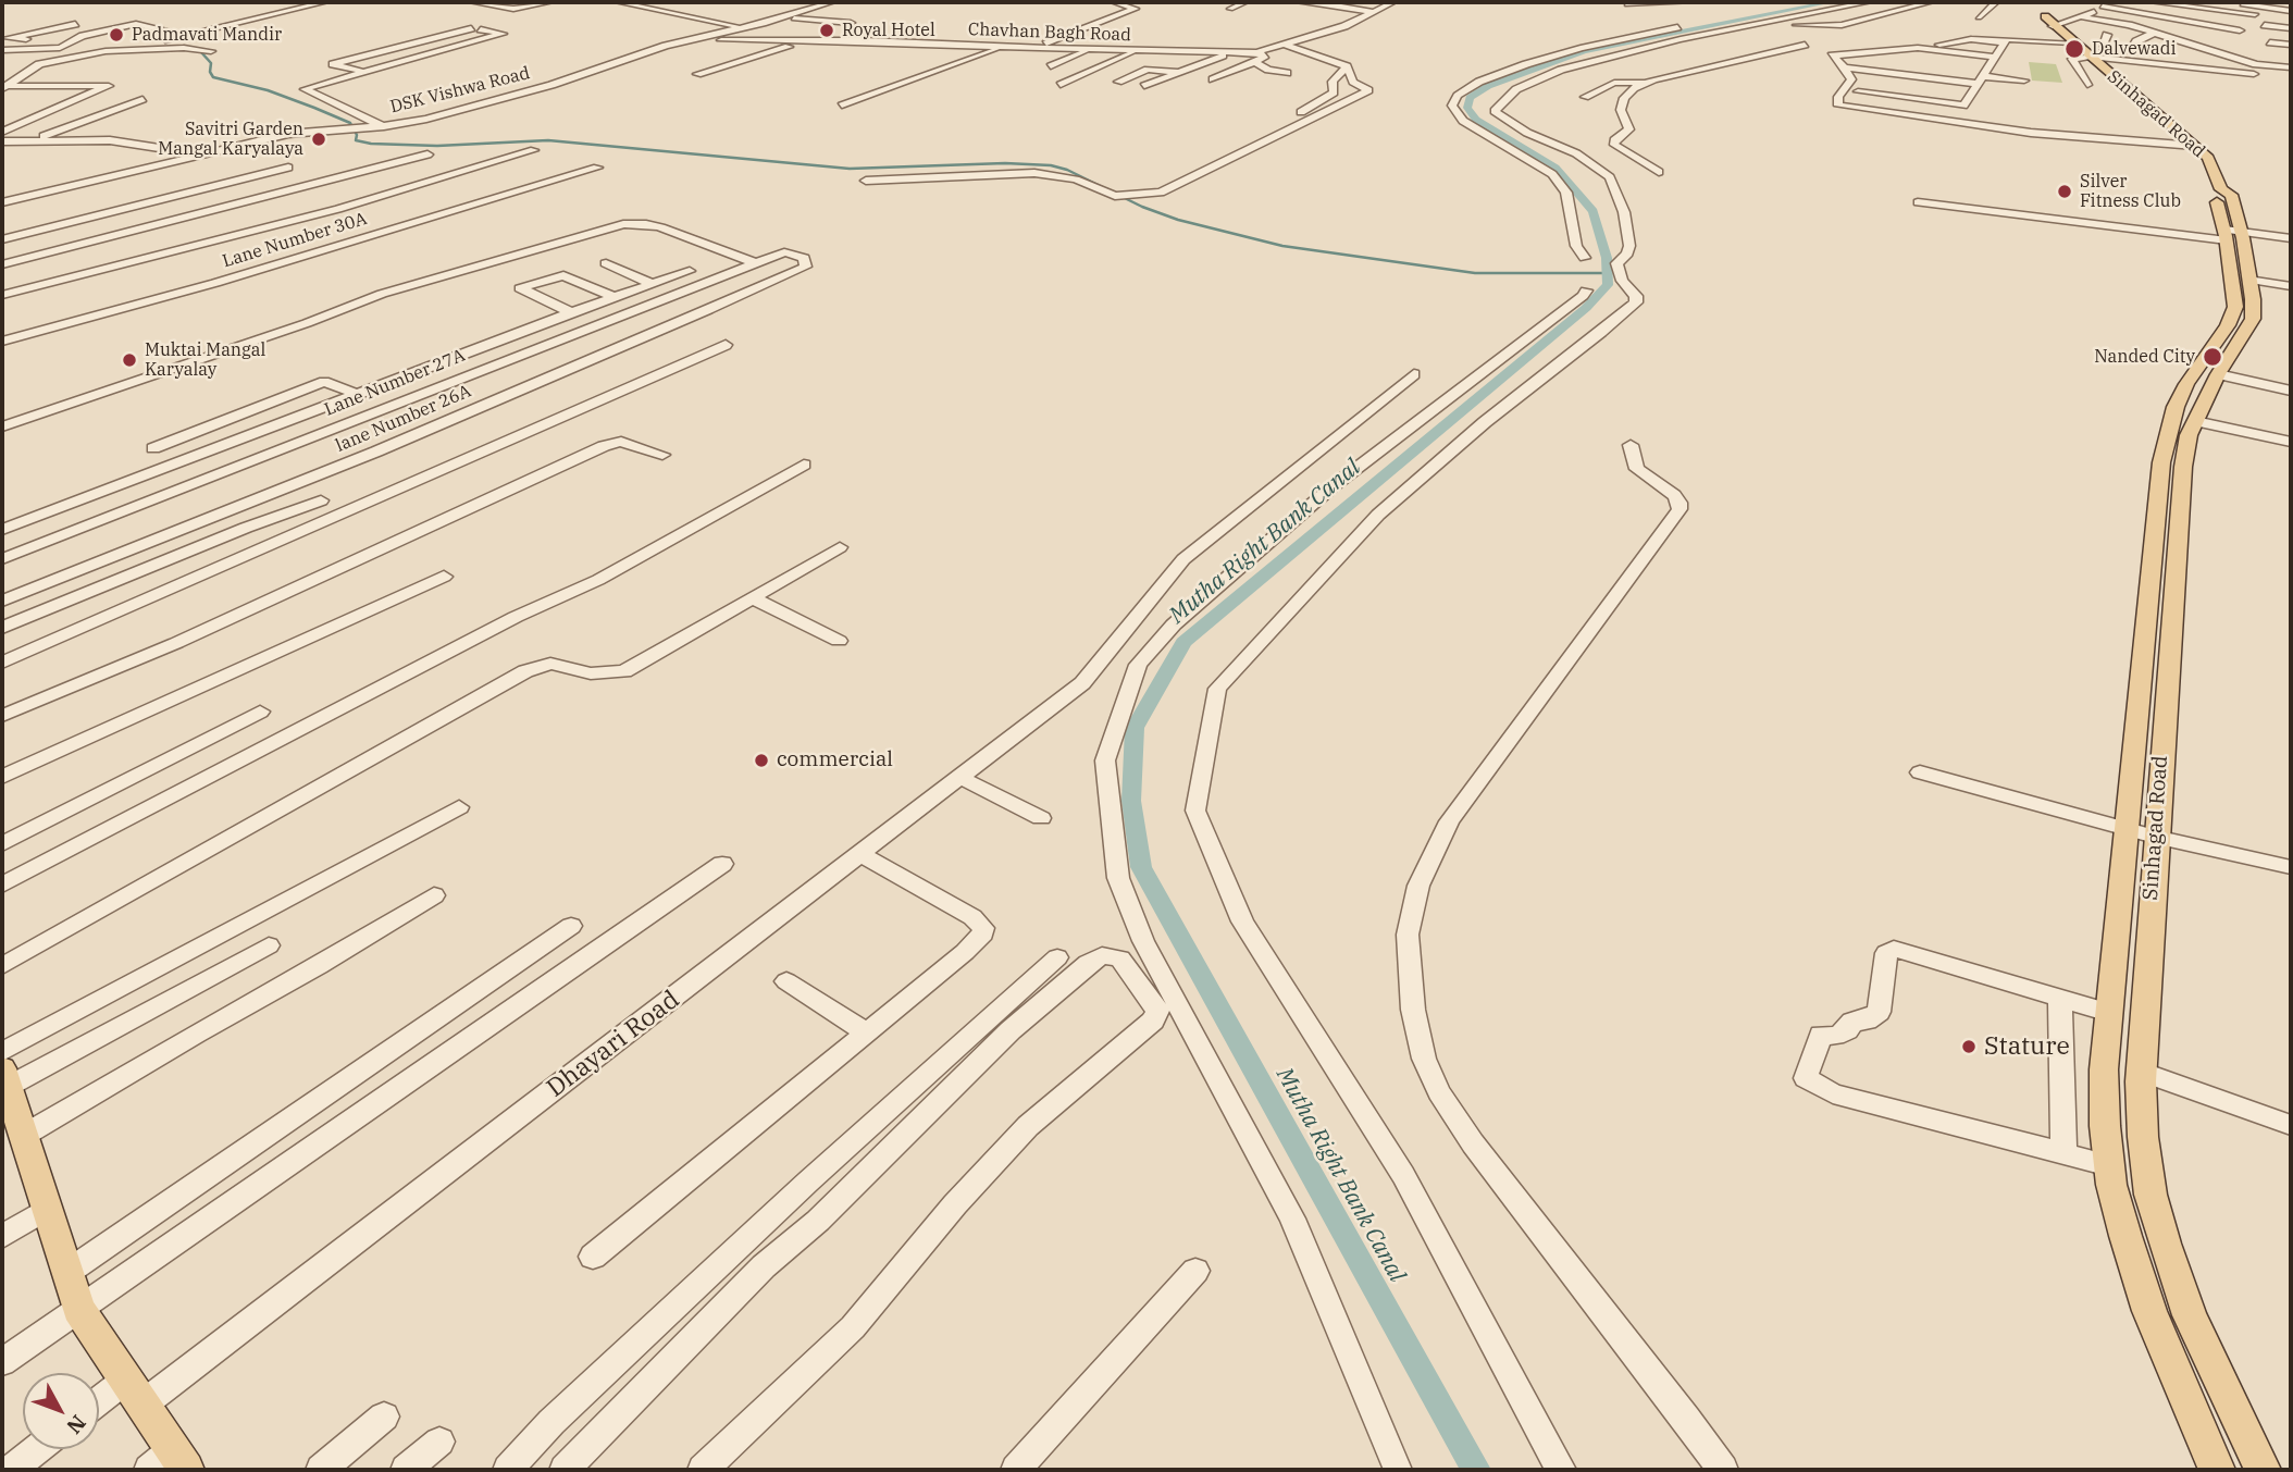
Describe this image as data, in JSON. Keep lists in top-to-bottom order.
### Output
{
  "streets": {
    "main road": ["Sinhagad Road"],
    "street": [
      "Chavhan Bagh Road",
      "DSK Vishwa Road",
      "Lane Number 30A",
      "Lane Number 27A",
      "lane Number 26A",
      "Dhayari Road"
    ]
  },
  "crossings": [
    ["Chavhan Bagh Road", "DSK Vishwa Road"],
    ["Lane Number 27A", "lane Number 26A"]
  ],
  "water": ["Mutha Right Bank Canal"],
  "places": [
    "Royal Hotel",
    "Padmavati Mandir",
    "Dalvewadi",
    "Savitri Garden Mangal Karyalaya",
    "Silver Fitness Club",
    "Nanded City",
    "Muktai Mangal Karyalay",
    "commercial",
    "Stature"
  ],
  "north": "bottom right"
}
